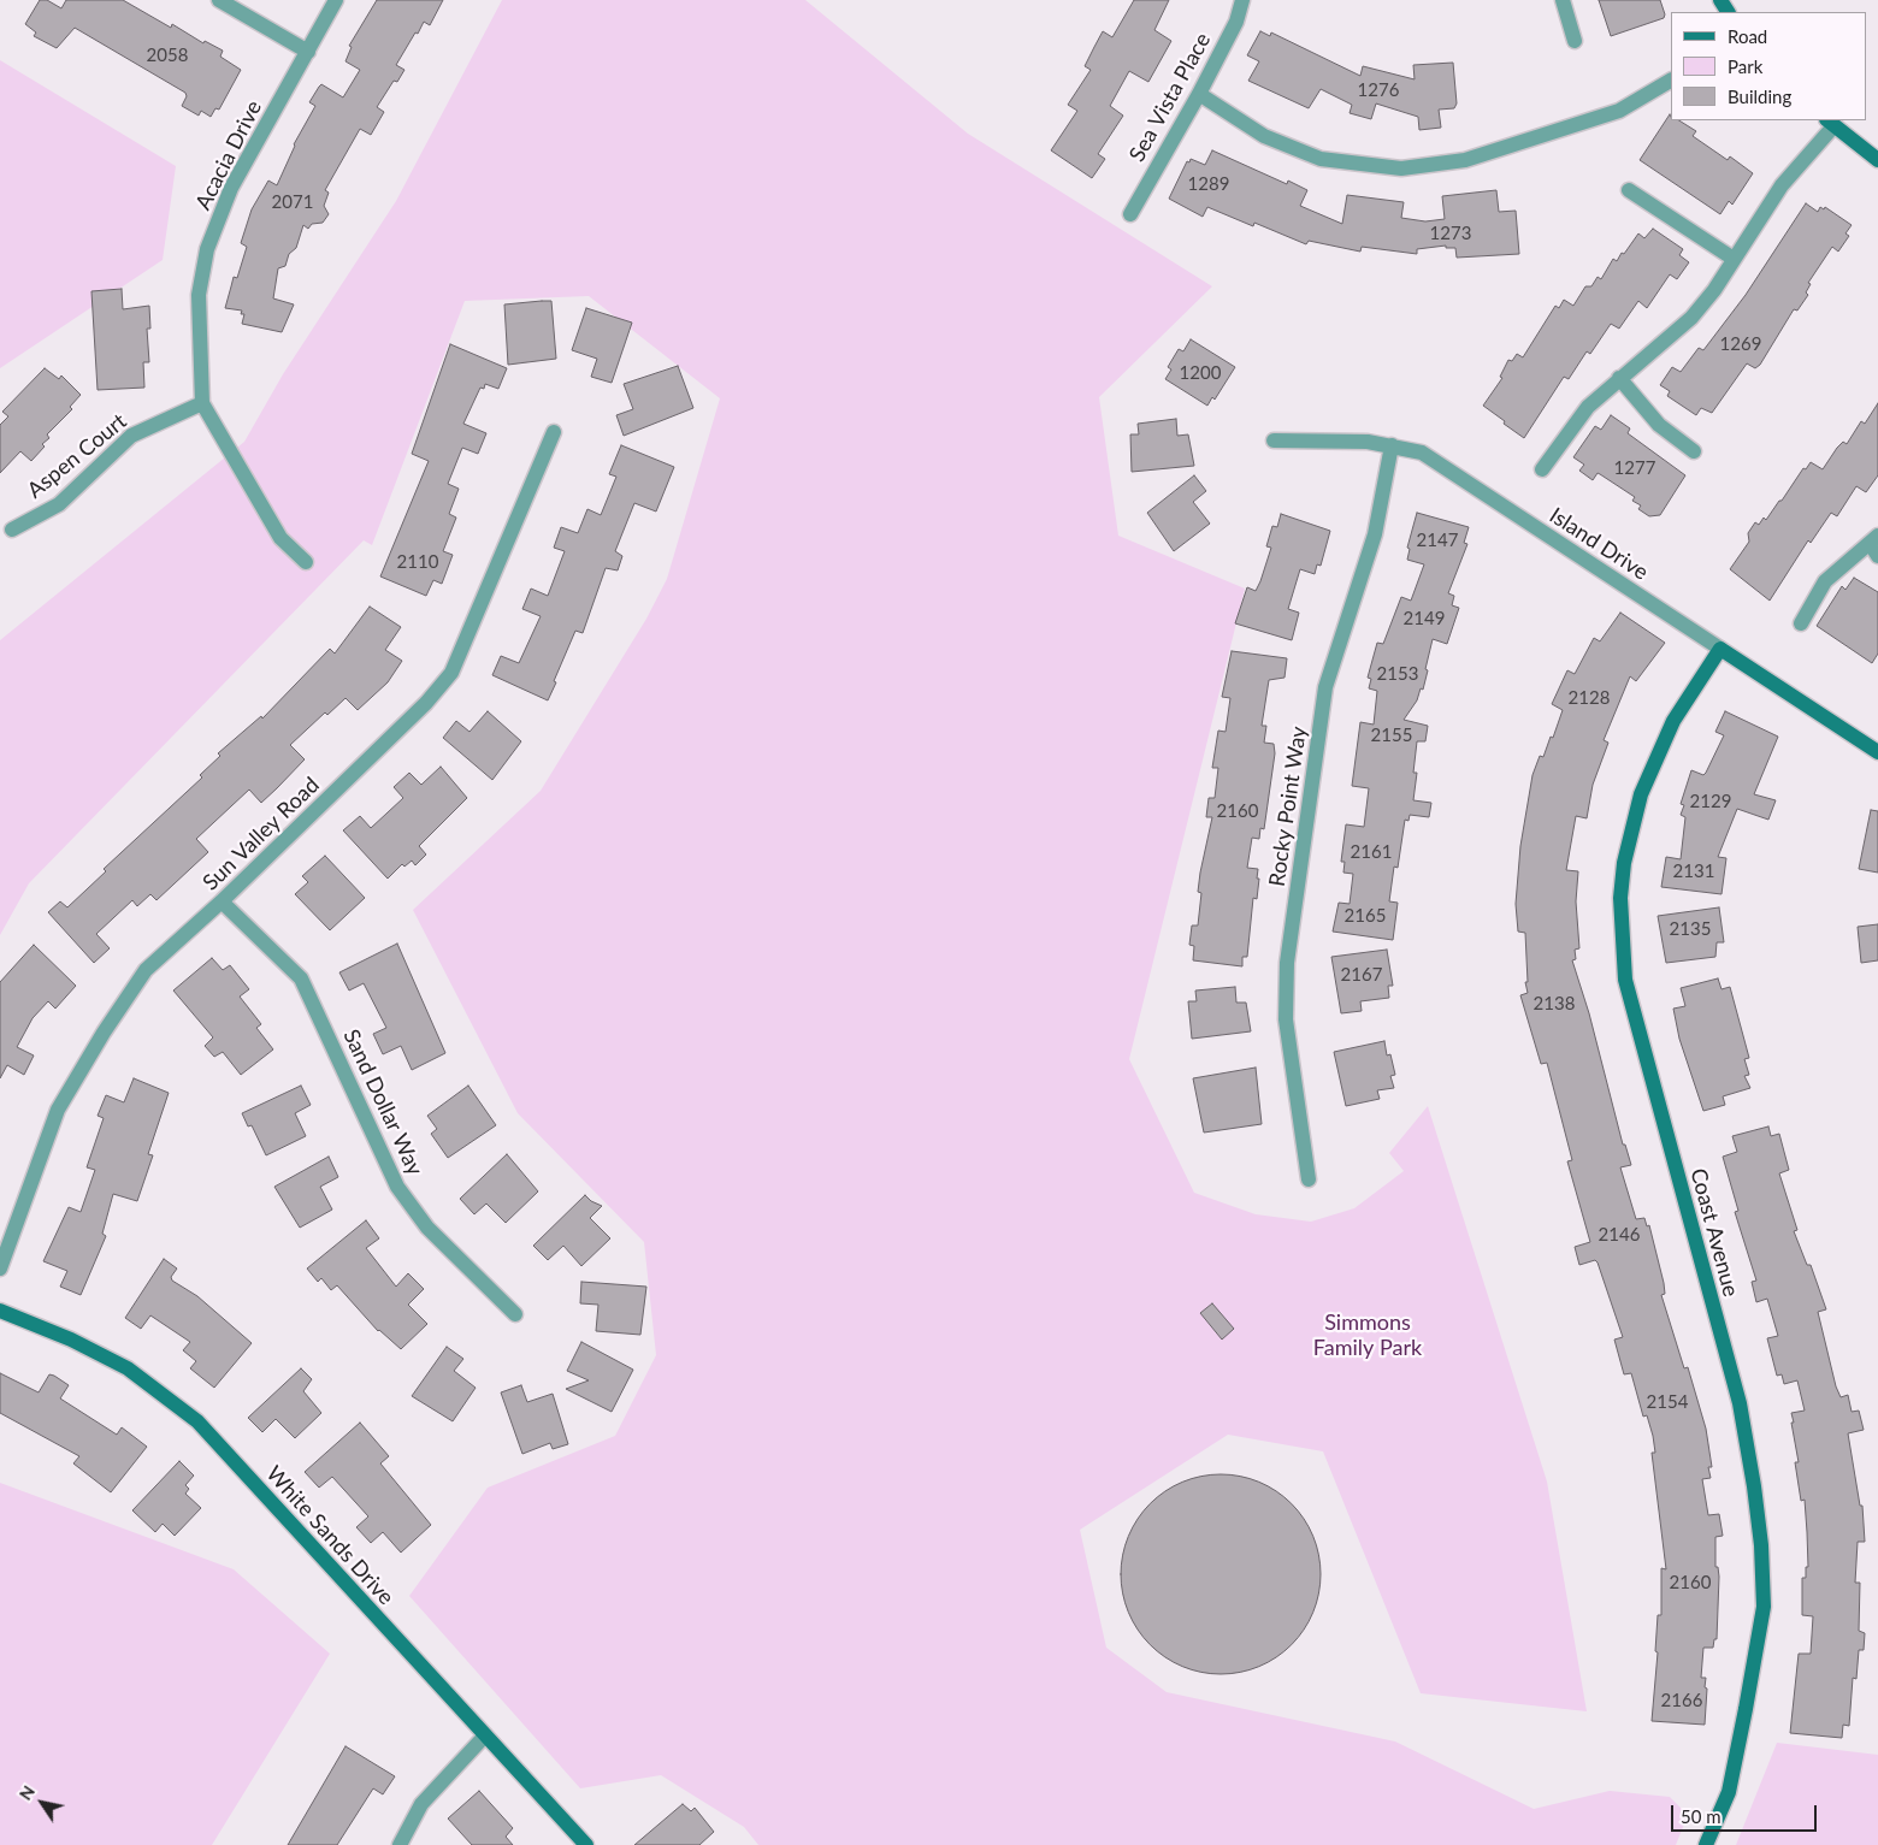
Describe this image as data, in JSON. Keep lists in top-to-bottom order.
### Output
{
  "streets": {
    "street": [
      "Sea Vista Place",
      "Acacia Drive",
      "Aspen Court",
      "Island Drive",
      "Rocky Point Way",
      "Sun Valley Road",
      "Sand Dollar Way",
      "Coast Avenue",
      "White Sands Drive"
    ]
  },
  "crossings": [
    ["Acacia Drive", "Aspen Court"],
    ["Island Drive", "Rocky Point Way"],
    ["Island Drive", "Coast Avenue"],
    ["Sun Valley Road", "Sand Dollar Way"]
  ],
  "parks": ["Simmons Family Park"],
  "house_numbers": [
    "2058",
    "1276",
    "1289",
    "2071",
    "1273",
    "1269",
    "1200",
    "1277",
    "2147",
    "2110",
    "2149",
    "2153",
    "2128",
    "2155",
    "2129",
    "2160",
    "2161",
    "2131",
    "2165",
    "2135",
    "2167",
    "2138",
    "2146",
    "2154",
    "2160",
    "2166"
  ],
  "legend": ["Road", "Park", "Building"],
  "scale_bar": "50 m",
  "north": "top left"
}
